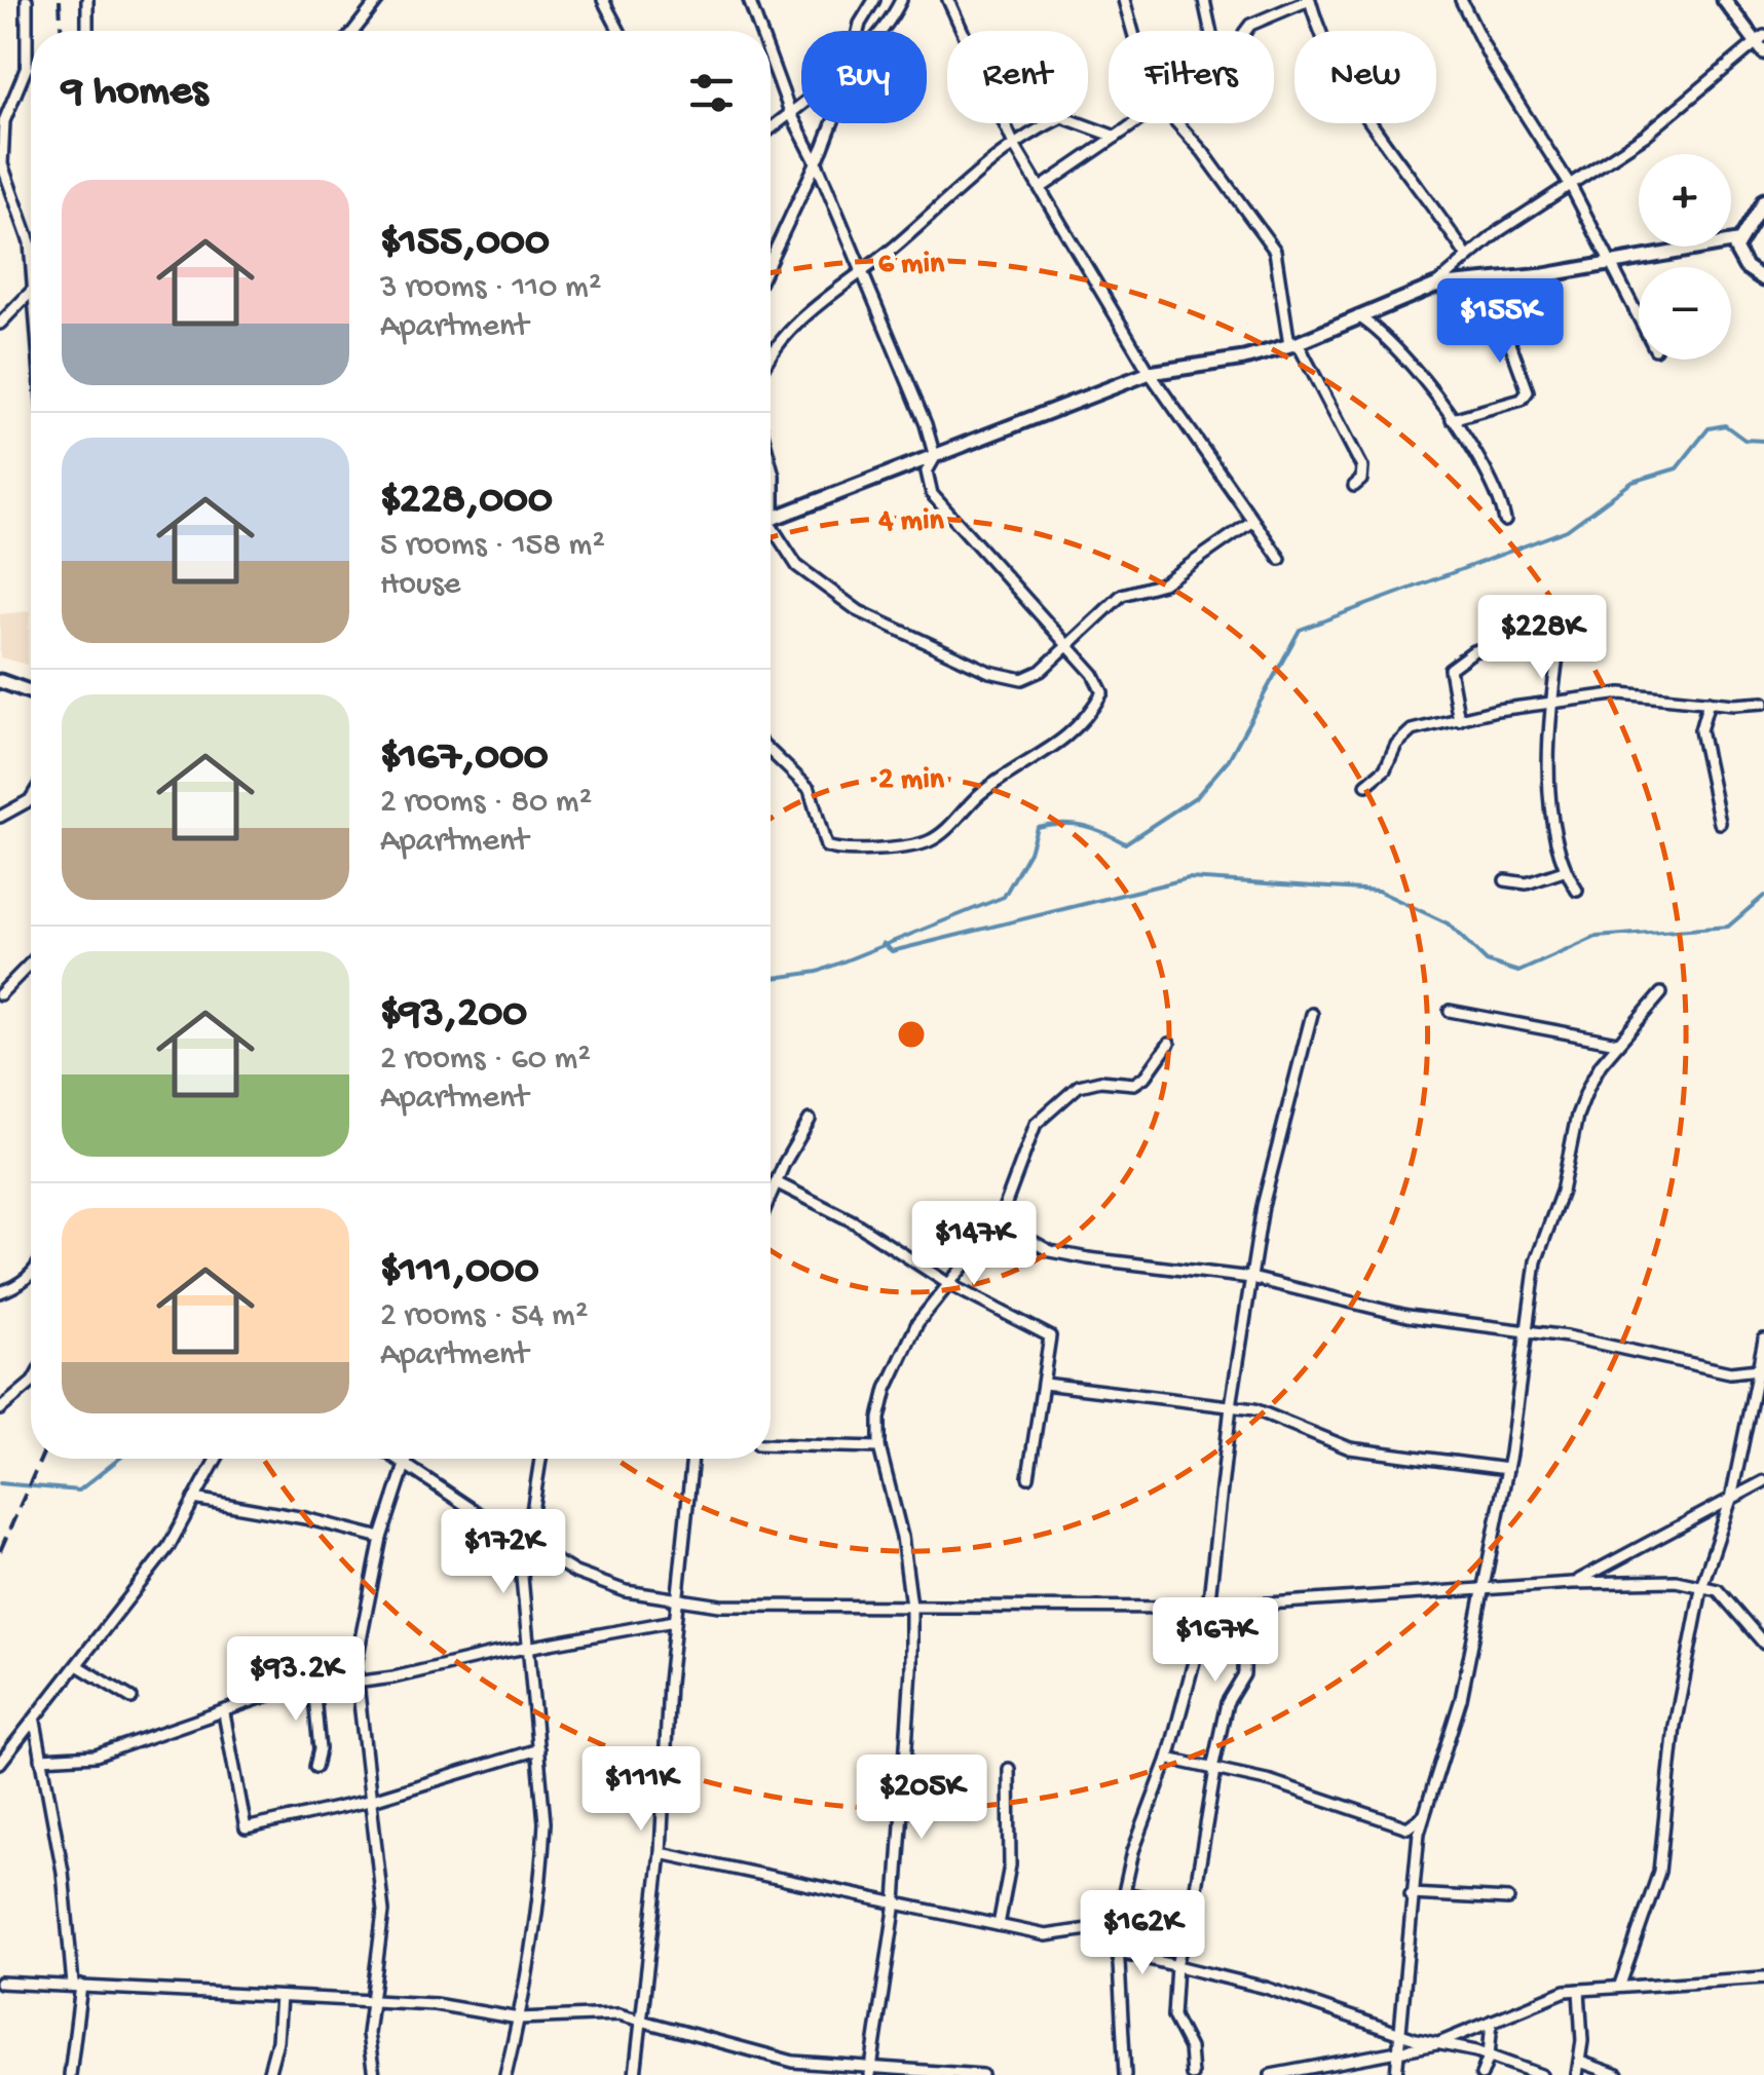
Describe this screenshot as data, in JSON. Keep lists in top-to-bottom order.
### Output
{
  "page": {
    "chip": [
      "Buy",
      "Rent",
      "Filters",
      "New"
    ],
    "heading": "9 homes",
    "map_buttons": ["+", "−"],
    "list": [
      {
        "name": "$155,000",
        "note": "3 rooms · 110 m² · Apartment"
      },
      {
        "name": "$228,000",
        "note": "5 rooms · 158 m² · House"
      },
      {
        "name": "$167,000",
        "note": "2 rooms · 80 m² · Apartment"
      },
      {
        "name": "$93,200",
        "note": "2 rooms · 60 m² · Apartment"
      },
      {
        "name": "$111,000",
        "note": "2 rooms · 54 m² · Apartment"
      }
    ],
    "price": [
      "$155K",
      "$228K",
      "$147K",
      "$172K",
      "$167K",
      "$93.2K",
      "$111K",
      "$205K",
      "$162K"
    ]
  },
  "rings": ["6 min", "4 min", "2 min"]
}
